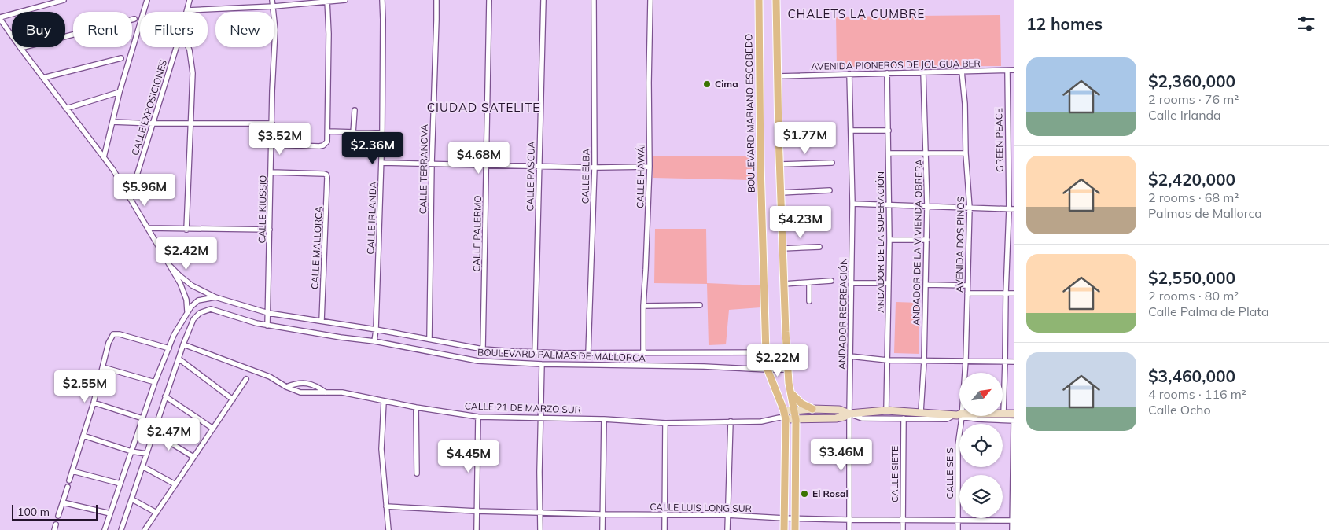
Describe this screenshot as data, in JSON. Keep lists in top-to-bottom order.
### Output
{
  "streets": {
    "main road": ["BOULEVARD MARIANO ESCOBEDO"],
    "street": [
      "AVENIDA PIONEROS DE JOL GUA BER",
      "CALLE EXPOSICIONES",
      "GREEN PEACE",
      "CALLE TERRANOVA",
      "CALLE PASCUA",
      "CALLE ELBA",
      "CALLE HAWÁI",
      "CALLE KIUSSIO",
      "CALLE IRLANDA",
      "CALLE PALERMO",
      "ANDADOR DE LA SUPERACIÓN",
      "ANDADOR DE LA VIVIENDA OBRERA",
      "AVENIDA DOS PINOS",
      "CALLE MALLORCA",
      "ANDADOR RECREACIÓN",
      "BOULEVARD PALMAS DE MALLORCA",
      "CALLE 21 DE MARZO SUR",
      "CALLE SEIS",
      "CALLE SIETE",
      "CALLE LUIS LONG SUR"
    ]
  },
  "crossings": [
    ["AVENIDA PIONEROS DE JOL GUA BER", "GREEN PEACE"],
    ["AVENIDA PIONEROS DE JOL GUA BER", "ANDADOR DE LA SUPERACIÓN"],
    ["AVENIDA PIONEROS DE JOL GUA BER", "ANDADOR DE LA VIVIENDA OBRERA"],
    ["AVENIDA PIONEROS DE JOL GUA BER", "AVENIDA DOS PINOS"],
    ["AVENIDA PIONEROS DE JOL GUA BER", "ANDADOR RECREACIÓN"],
    ["BOULEVARD MARIANO ESCOBEDO", "BOULEVARD PALMAS DE MALLORCA"],
    ["BOULEVARD MARIANO ESCOBEDO", "CALLE 21 DE MARZO SUR"],
    ["BOULEVARD MARIANO ESCOBEDO", "CALLE LUIS LONG SUR"],
    ["CALLE TERRANOVA", "BOULEVARD PALMAS DE MALLORCA"],
    ["CALLE PASCUA", "BOULEVARD PALMAS DE MALLORCA"],
    ["CALLE ELBA", "BOULEVARD PALMAS DE MALLORCA"],
    ["CALLE HAWÁI", "BOULEVARD PALMAS DE MALLORCA"],
    ["CALLE KIUSSIO", "CALLE MALLORCA"],
    ["CALLE KIUSSIO", "BOULEVARD PALMAS DE MALLORCA"],
    ["CALLE IRLANDA", "BOULEVARD PALMAS DE MALLORCA"],
    ["CALLE PALERMO", "BOULEVARD PALMAS DE MALLORCA"],
    ["AVENIDA DOS PINOS", "CALLE SEIS"],
    ["CALLE MALLORCA", "BOULEVARD PALMAS DE MALLORCA"],
    ["ANDADOR RECREACIÓN", "CALLE LUIS LONG SUR"],
    ["BOULEVARD PALMAS DE MALLORCA", "CALLE 21 DE MARZO SUR"],
    ["CALLE SEIS", "CALLE LUIS LONG SUR"],
    ["CALLE SIETE", "CALLE LUIS LONG SUR"]
  ],
  "districts": ["CHALETS LA CUMBRE", "CIUDAD SATELITE"],
  "places": ["Cima", "El Rosal"],
  "scale_bar": "100 m",
  "north": "top right",
  "page": {
    "heading": "12 homes",
    "chip": [
      "Buy",
      "Rent",
      "Filters",
      "New"
    ],
    "list": [
      {
        "name": "$2,360,000",
        "note": "2 rooms · 76 m² · Calle Irlanda"
      },
      {
        "name": "$2,420,000",
        "note": "2 rooms · 68 m² · Palmas de Mallorca"
      },
      {
        "name": "$2,550,000",
        "note": "2 rooms · 80 m² · Calle Palma de Plata"
      },
      {
        "name": "$3,460,000",
        "note": "4 rooms · 116 m² · Calle Ocho"
      }
    ],
    "price": [
      "$1.77M",
      "$3.52M",
      "$2.36M",
      "$4.68M",
      "$5.96M",
      "$4.23M",
      "$2.42M",
      "$2.22M",
      "$2.55M",
      "$2.47M",
      "$3.46M",
      "$4.45M"
    ],
    "scale": "100 m"
  }
}
